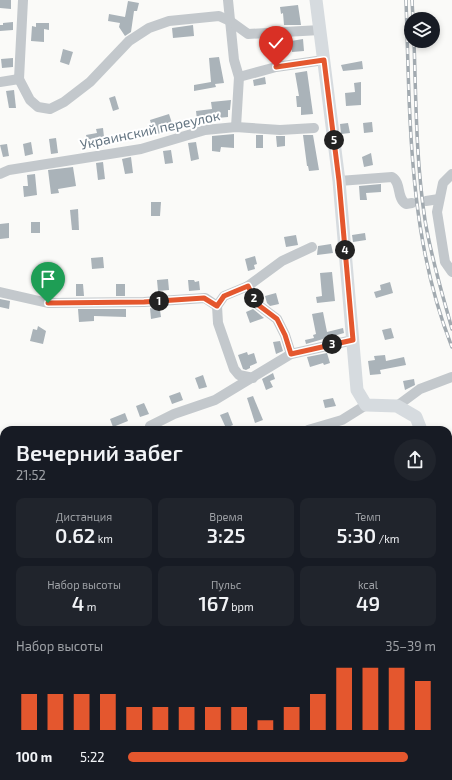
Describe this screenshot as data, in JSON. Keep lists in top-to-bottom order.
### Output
{
  "streets": {
    "street": ["Украинский переулок"]
  },
  "page": {
    "pins": [
      "5",
      "4",
      "2",
      "1",
      "3"
    ],
    "heading": ["Вечерний забег", "21:52"],
    "stats": [
      ["Дистанция", "0.62 km"],
      ["Время", "3:25"],
      ["Темп", "5:30 /km"],
      ["Набор высоты", "4 m"],
      ["Пульс", "167 bpm"],
      ["kcal", "49"]
    ],
    "chart": ["Набор высоты", "35–39 m"],
    "list": [
      {
        "name": "100 m",
        "note": "5:22"
      }
    ]
  }
}
